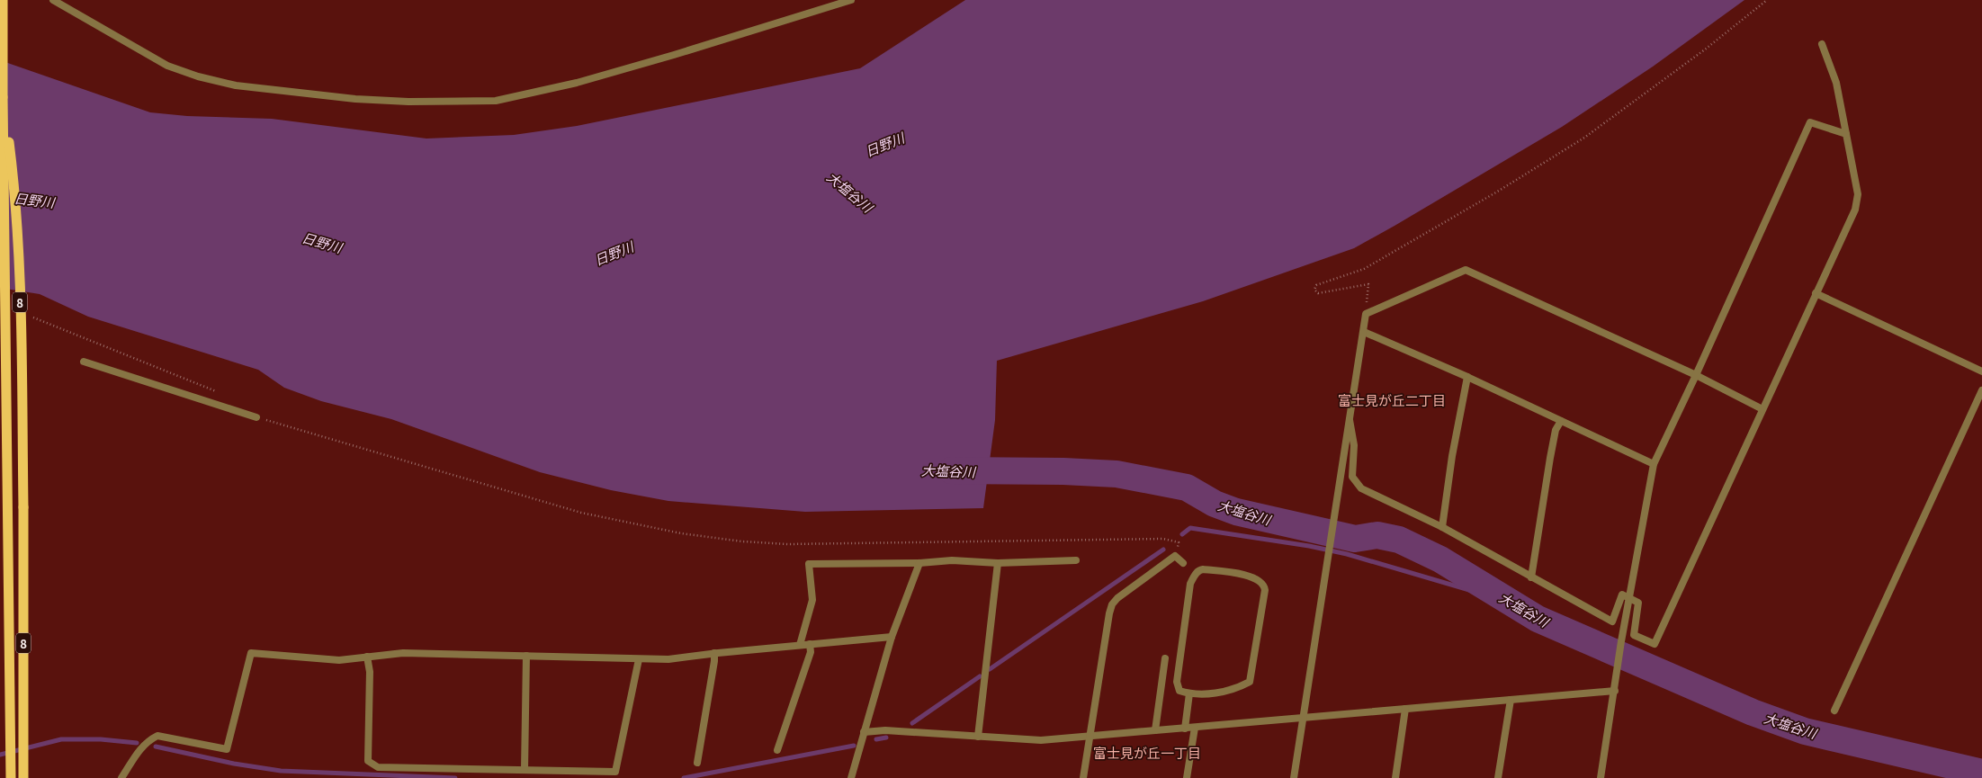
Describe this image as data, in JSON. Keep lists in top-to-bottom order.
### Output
{
  "streets": {
    "highway": ["8"]
  },
  "districts": ["富士見が丘二丁目", "富士見が丘一丁目"],
  "water": ["日野川", "大塩谷川"]
}
